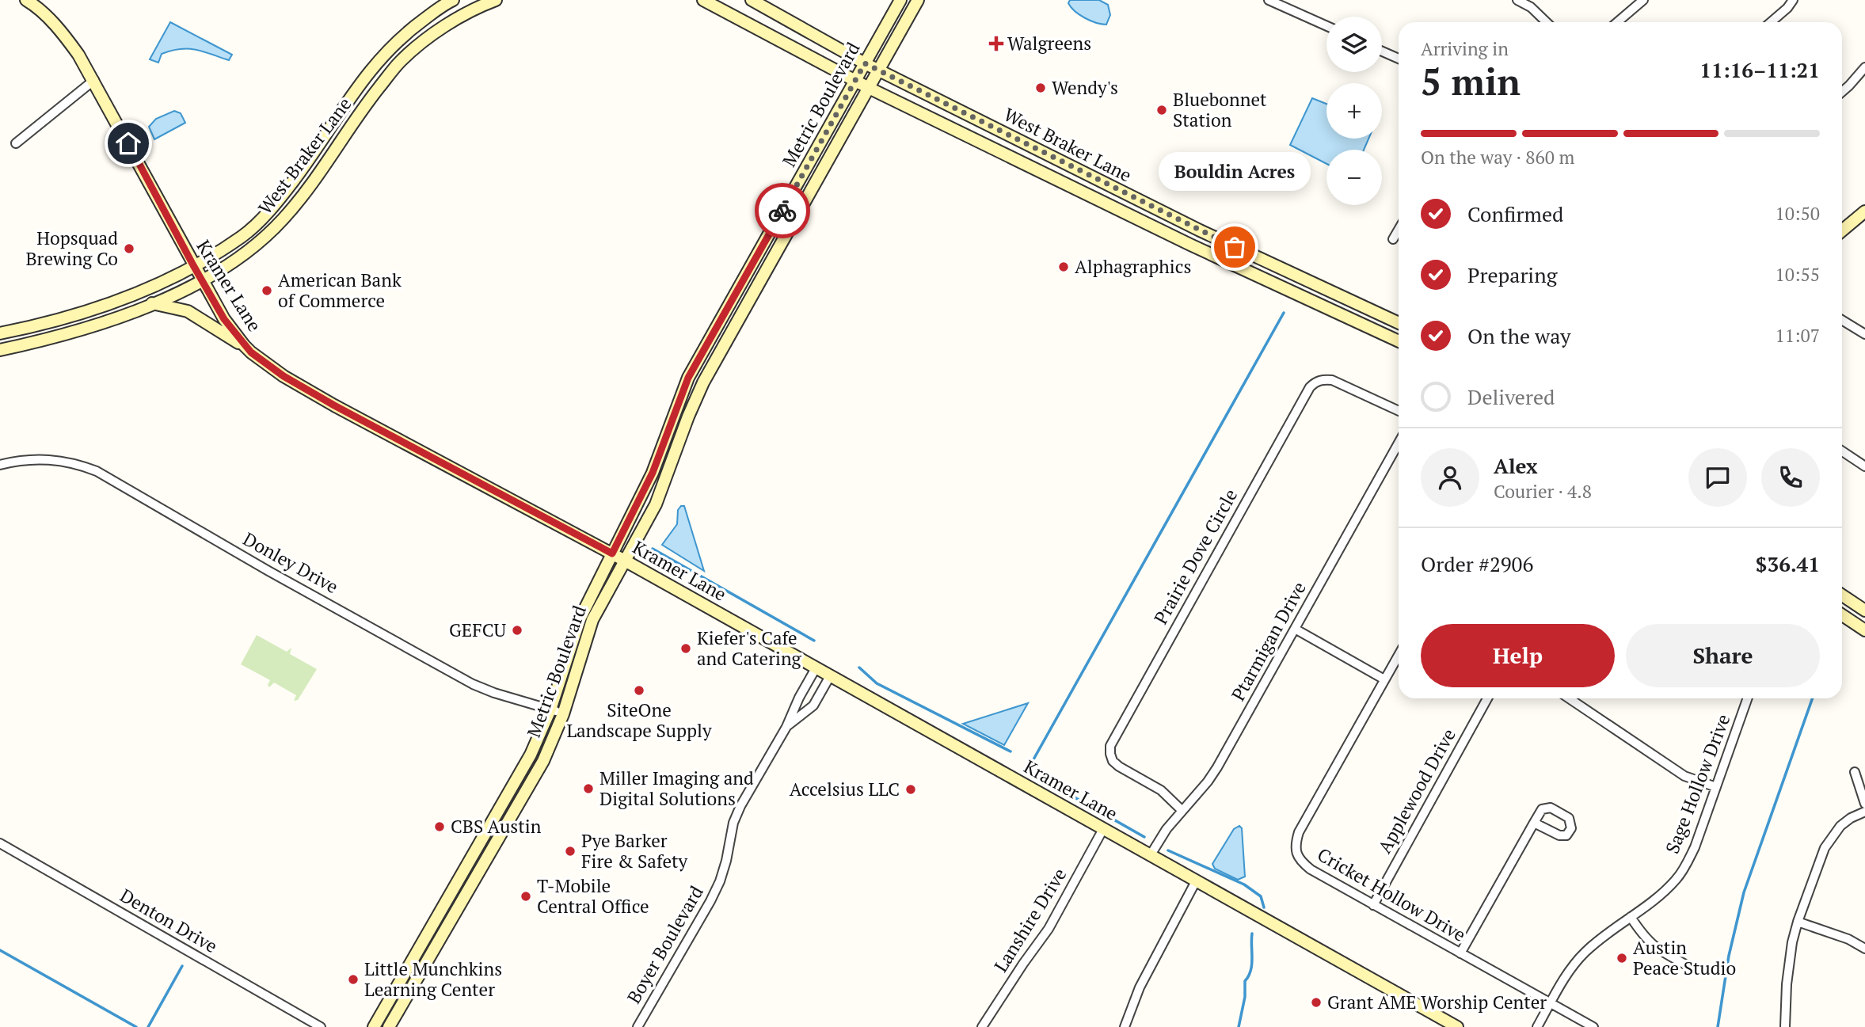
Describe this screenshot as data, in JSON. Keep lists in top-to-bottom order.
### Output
{
  "streets": {
    "main road": ["Metric Boulevard", "West Braker Lane", "Kramer Lane"],
    "street": [
      "Prairie Dove Circle",
      "Donley Drive",
      "Ptarmigan Drive",
      "Sage Hollow Drive",
      "Applewood Drive",
      "Cricket Hollow Drive",
      "Lanshire Drive",
      "Denton Drive",
      "Boyer Boulevard"
    ]
  },
  "crossings": [
    ["Metric Boulevard", "West Braker Lane"],
    ["Metric Boulevard", "Kramer Lane"],
    ["Metric Boulevard", "Donley Drive"],
    ["West Braker Lane", "Kramer Lane"],
    ["Kramer Lane", "Ptarmigan Drive"],
    ["Kramer Lane", "Lanshire Drive"],
    ["Kramer Lane", "Boyer Boulevard"],
    ["Prairie Dove Circle", "Ptarmigan Drive"],
    ["Sage Hollow Drive", "Cricket Hollow Drive"],
    ["Applewood Drive", "Cricket Hollow Drive"]
  ],
  "places": {
    "health": ["Walgreens"],
    "other": [
      "Wendy's",
      "Bluebonnet Station",
      "Bouldin Acres",
      "Hopsquad Brewing Co",
      "Alphagraphics",
      "American Bank of Commerce",
      "GEFCU",
      "Kiefer's Cafe and Catering",
      "SiteOne Landscape Supply",
      "Miller Imaging and Digital Solutions",
      "Accelsius LLC",
      "CBS Austin",
      "Pye Barker Fire & Safety",
      "T-Mobile Central Office",
      "Austin Peace Studio",
      "Little Munchkins Learning Center",
      "Grant AME Worship Center"
    ]
  },
  "page": {
    "map_buttons": ["+", "−"],
    "heading": ["5 min", "Arriving in", "11:16–11:21"],
    "panel": [
      "Alex",
      "Courier · 4.8",
      "Order #2906",
      "$36.41"
    ],
    "bar": "On the way · 860 m",
    "bubble": "Bouldin Acres",
    "list": [
      ["Confirmed", "10:50"],
      ["Preparing", "10:55"],
      ["On the way", "11:07"],
      "Delivered"
    ],
    "buttons": ["Help", "Share"]
  }
}
